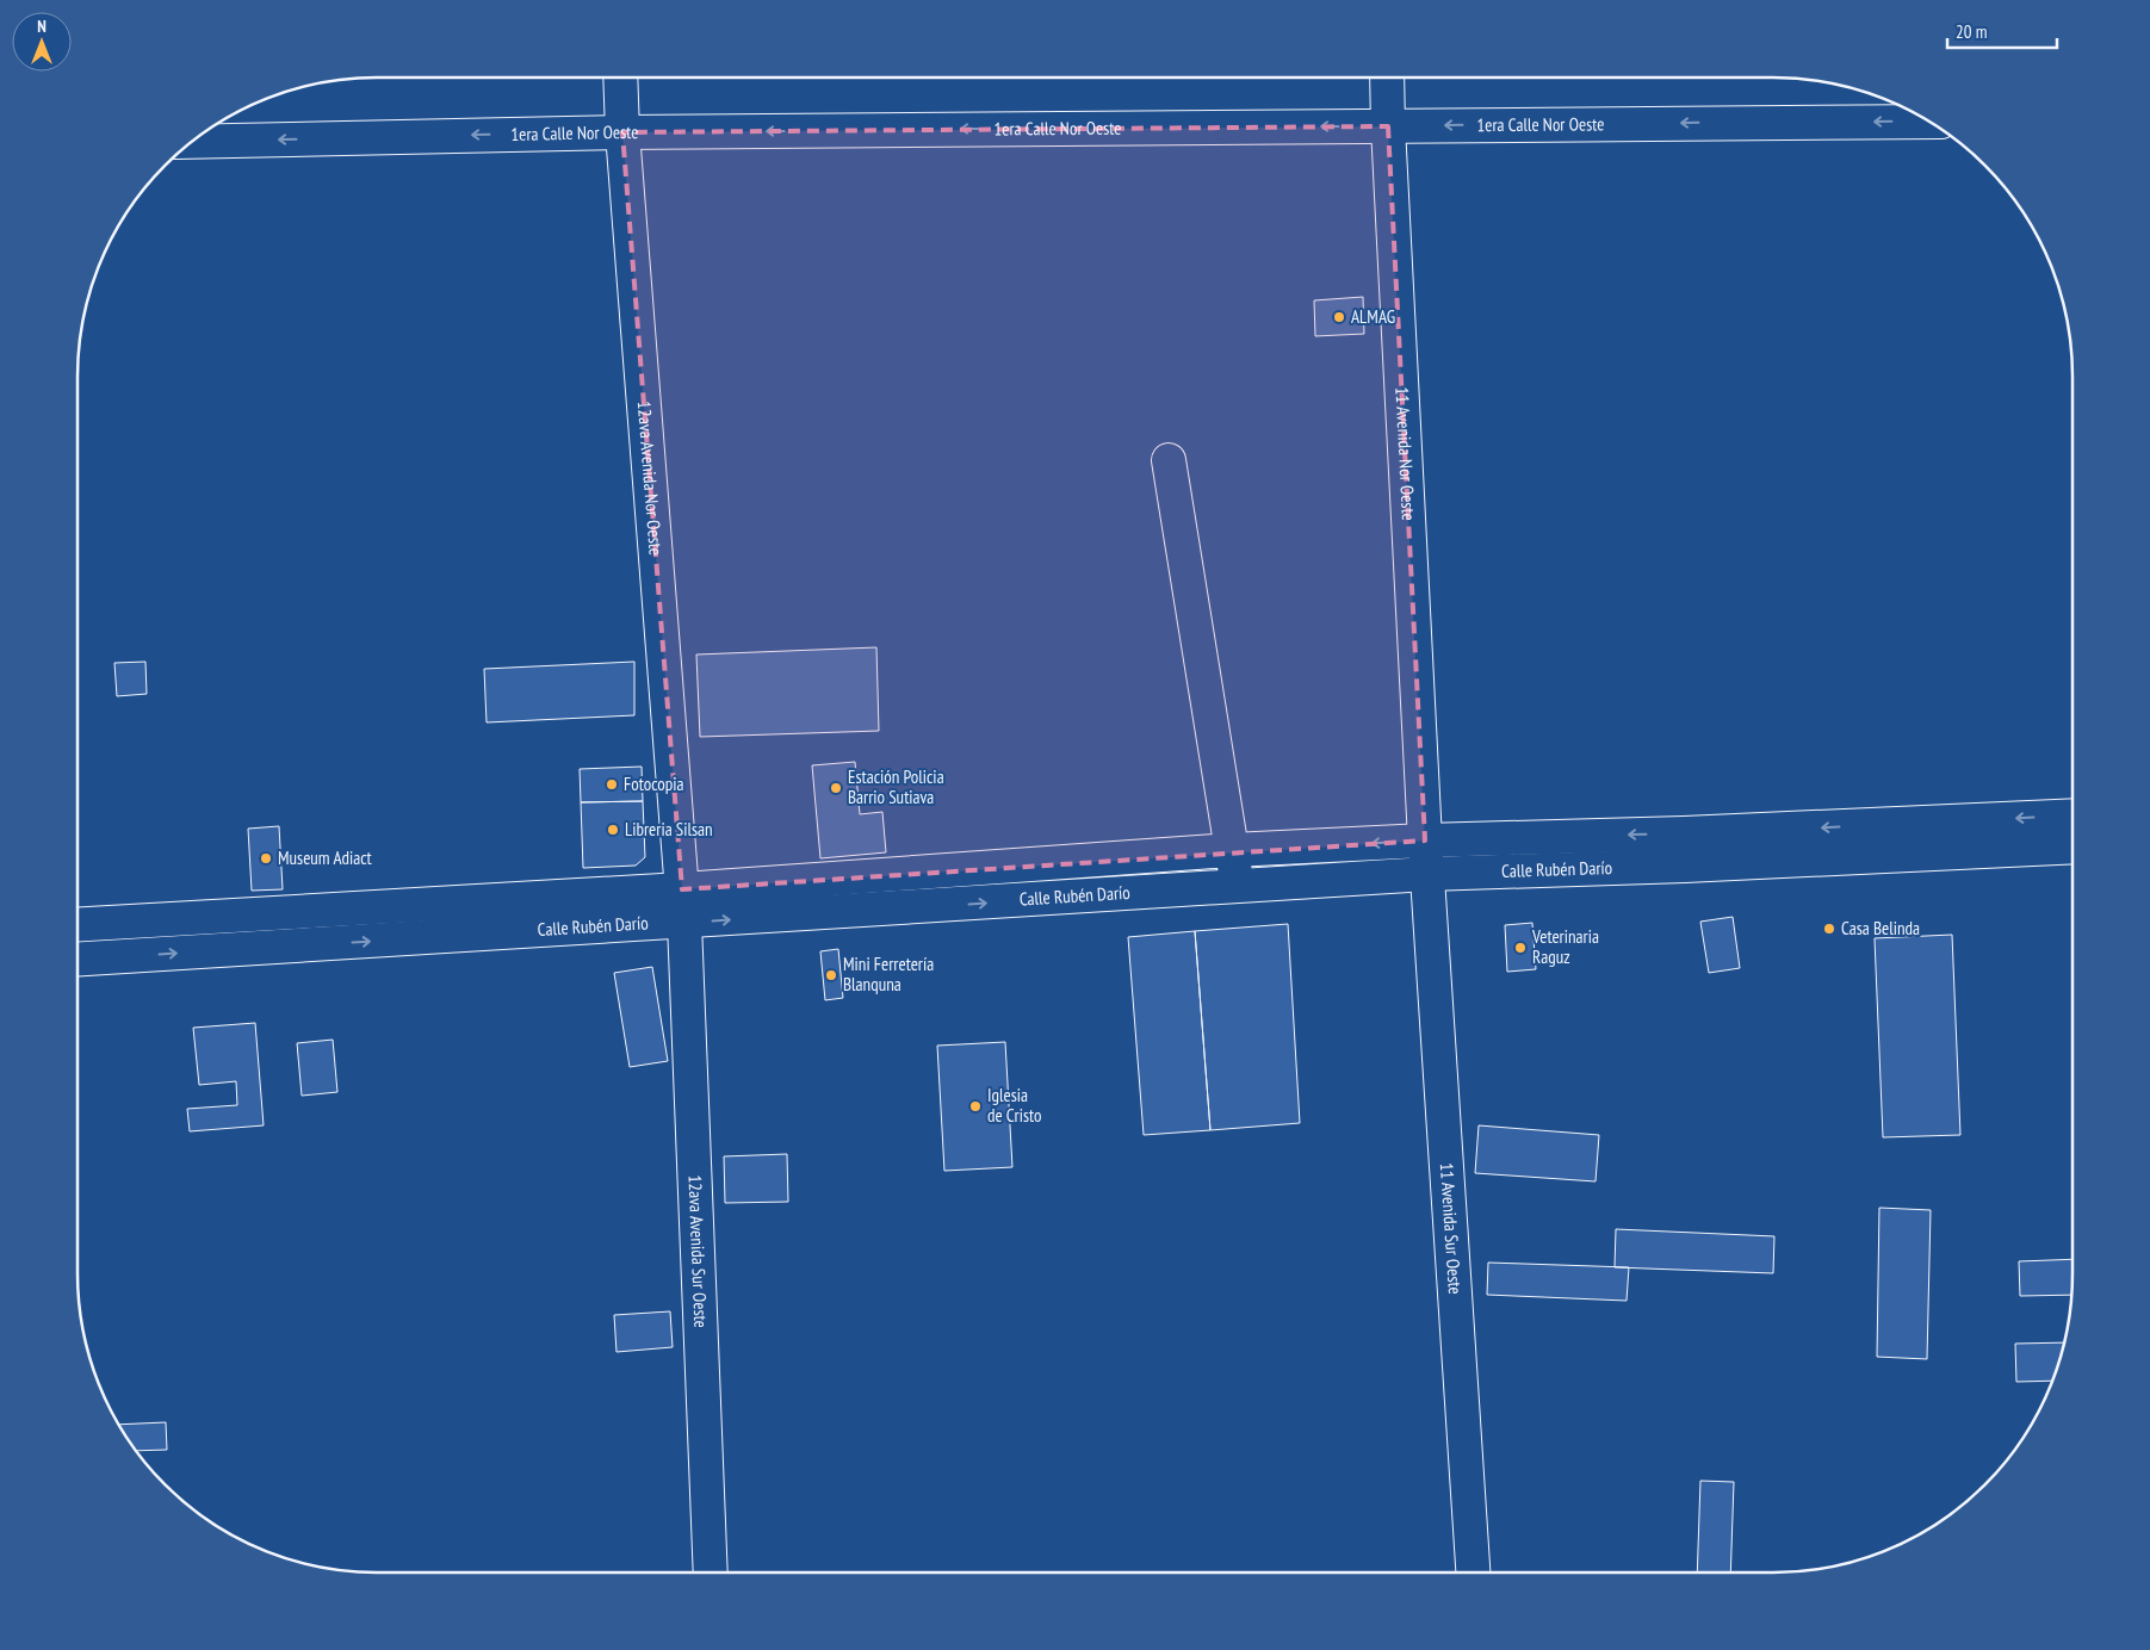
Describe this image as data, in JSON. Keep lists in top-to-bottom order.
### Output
{
  "streets": {
    "street": [
      "1era Calle Nor Oeste",
      "11 Avenida Nor Oeste",
      "12ava Avenida Nor Oeste",
      "Calle Rubén Darío",
      "11 Avenida Sur Oeste",
      "12ava Avenida Sur Oeste"
    ]
  },
  "crossings": [
    ["1era Calle Nor Oeste", "11 Avenida Nor Oeste"],
    ["1era Calle Nor Oeste", "12ava Avenida Nor Oeste"],
    ["11 Avenida Nor Oeste", "Calle Rubén Darío"],
    ["11 Avenida Nor Oeste", "11 Avenida Sur Oeste"],
    ["12ava Avenida Nor Oeste", "Calle Rubén Darío"],
    ["12ava Avenida Nor Oeste", "12ava Avenida Sur Oeste"],
    ["Calle Rubén Darío", "11 Avenida Sur Oeste"],
    ["Calle Rubén Darío", "12ava Avenida Sur Oeste"]
  ],
  "one_way": ["1era Calle Nor Oeste"],
  "places": [
    "ALMAG",
    "Fotocopia",
    "Estación Policia Barrio Sutiava",
    "Libreria Silsan",
    "Museum Adiact",
    "Casa Belinda",
    "Veterinaria Raguz",
    "Mini Ferretería Blanquna",
    "Iglesia de Cristo"
  ],
  "scale_bar": "20 m",
  "north": "top"
}
